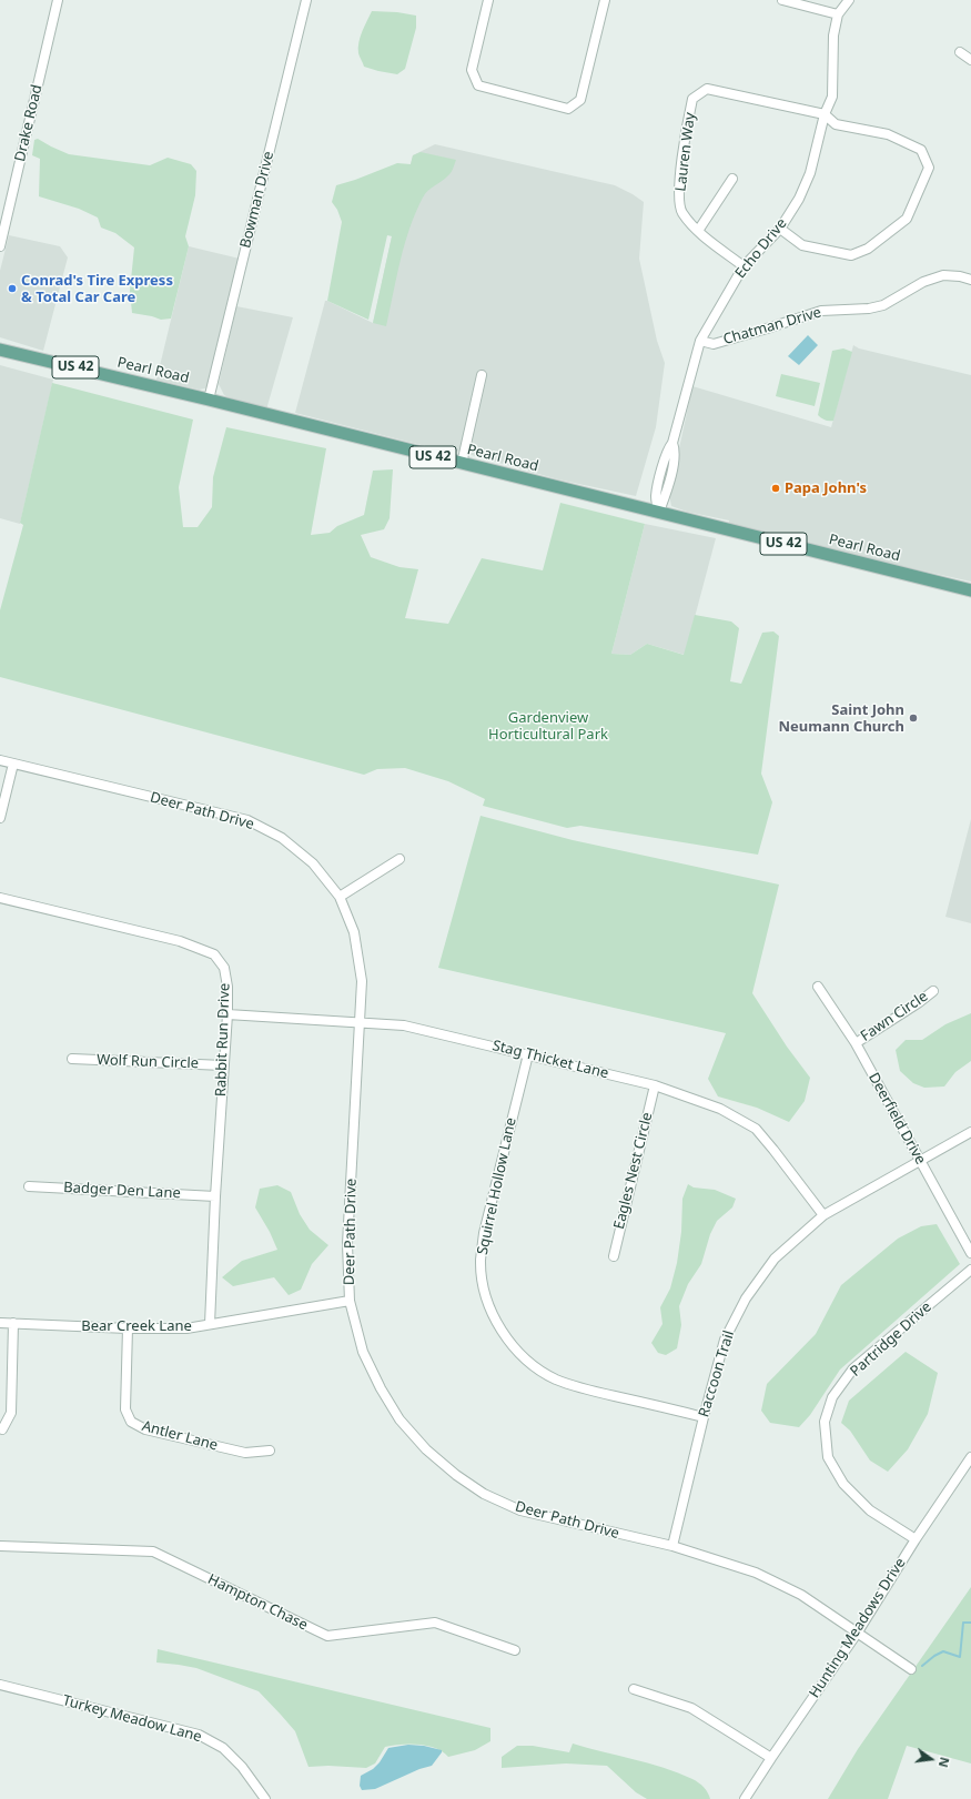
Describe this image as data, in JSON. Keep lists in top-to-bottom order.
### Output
{
  "streets": {
    "main road": ["US 42", "Pearl Road"],
    "street": [
      "Drake Road",
      "Lauren Way",
      "Bowman Drive",
      "Echo Drive",
      "Chatman Drive",
      "Deer Path Drive",
      "Fawn Circle",
      "Rabbit Run Drive",
      "Stag Thicket Lane",
      "Wolf Run Circle",
      "Deerfield Drive",
      "Eagles Nest Circle",
      "Squirrel Hollow Lane",
      "Badger Den Lane",
      "Bear Creek Lane",
      "Partridge Drive",
      "Raccoon Trail",
      "Antler Lane",
      "Hampton Chase",
      "Hunting Meadows Drive",
      "Turkey Meadow Lane"
    ]
  },
  "crossings": [
    ["Lauren Way", "Echo Drive"],
    ["Bowman Drive", "Pearl Road"],
    ["Echo Drive", "Chatman Drive"],
    ["Echo Drive", "Pearl Road"],
    ["Deer Path Drive", "Stag Thicket Lane"],
    ["Deer Path Drive", "Bear Creek Lane"],
    ["Deer Path Drive", "Raccoon Trail"],
    ["Deer Path Drive", "Hunting Meadows Drive"],
    ["Fawn Circle", "Deerfield Drive"],
    ["Rabbit Run Drive", "Stag Thicket Lane"],
    ["Rabbit Run Drive", "Wolf Run Circle"],
    ["Rabbit Run Drive", "Badger Den Lane"],
    ["Rabbit Run Drive", "Bear Creek Lane"],
    ["Stag Thicket Lane", "Eagles Nest Circle"],
    ["Stag Thicket Lane", "Squirrel Hollow Lane"],
    ["Stag Thicket Lane", "Raccoon Trail"],
    ["Deerfield Drive", "Raccoon Trail"],
    ["Squirrel Hollow Lane", "Raccoon Trail"],
    ["Bear Creek Lane", "Antler Lane"],
    ["Partridge Drive", "Hunting Meadows Drive"]
  ],
  "parks": ["Gardenview Horticultural Park"],
  "places": ["Conrad's Tire Express & Total Car Care", "Papa John's", "Saint John Neumann Church"],
  "north": "right"
}
